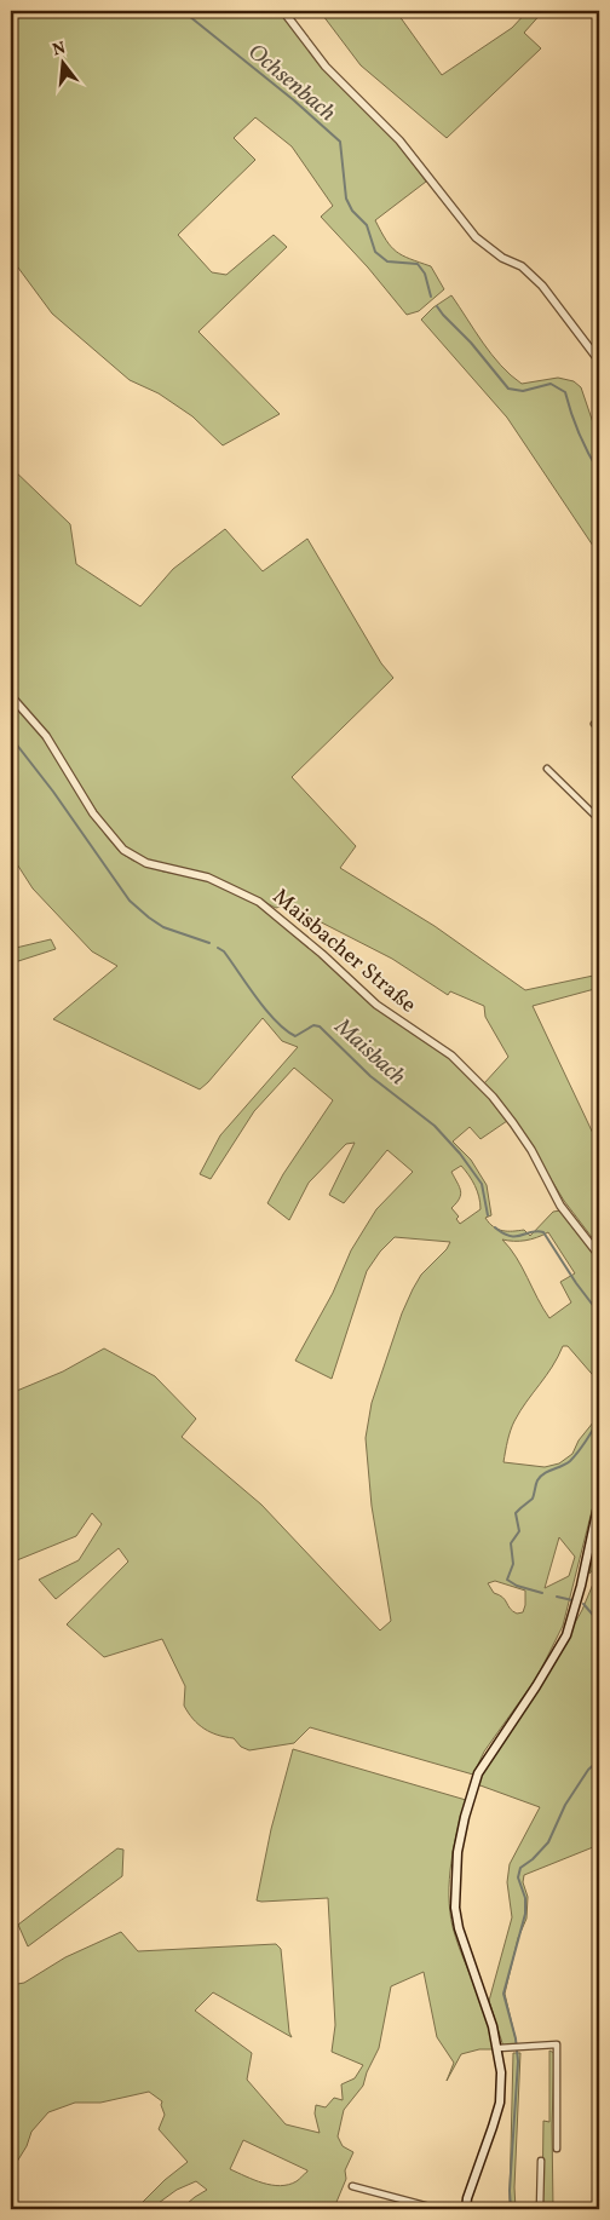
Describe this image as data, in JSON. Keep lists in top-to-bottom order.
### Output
{
  "streets": {
    "street": ["Maisbacher Straße"]
  },
  "water": ["Ochsenbach", "Maisbach"],
  "north": "top"
}
